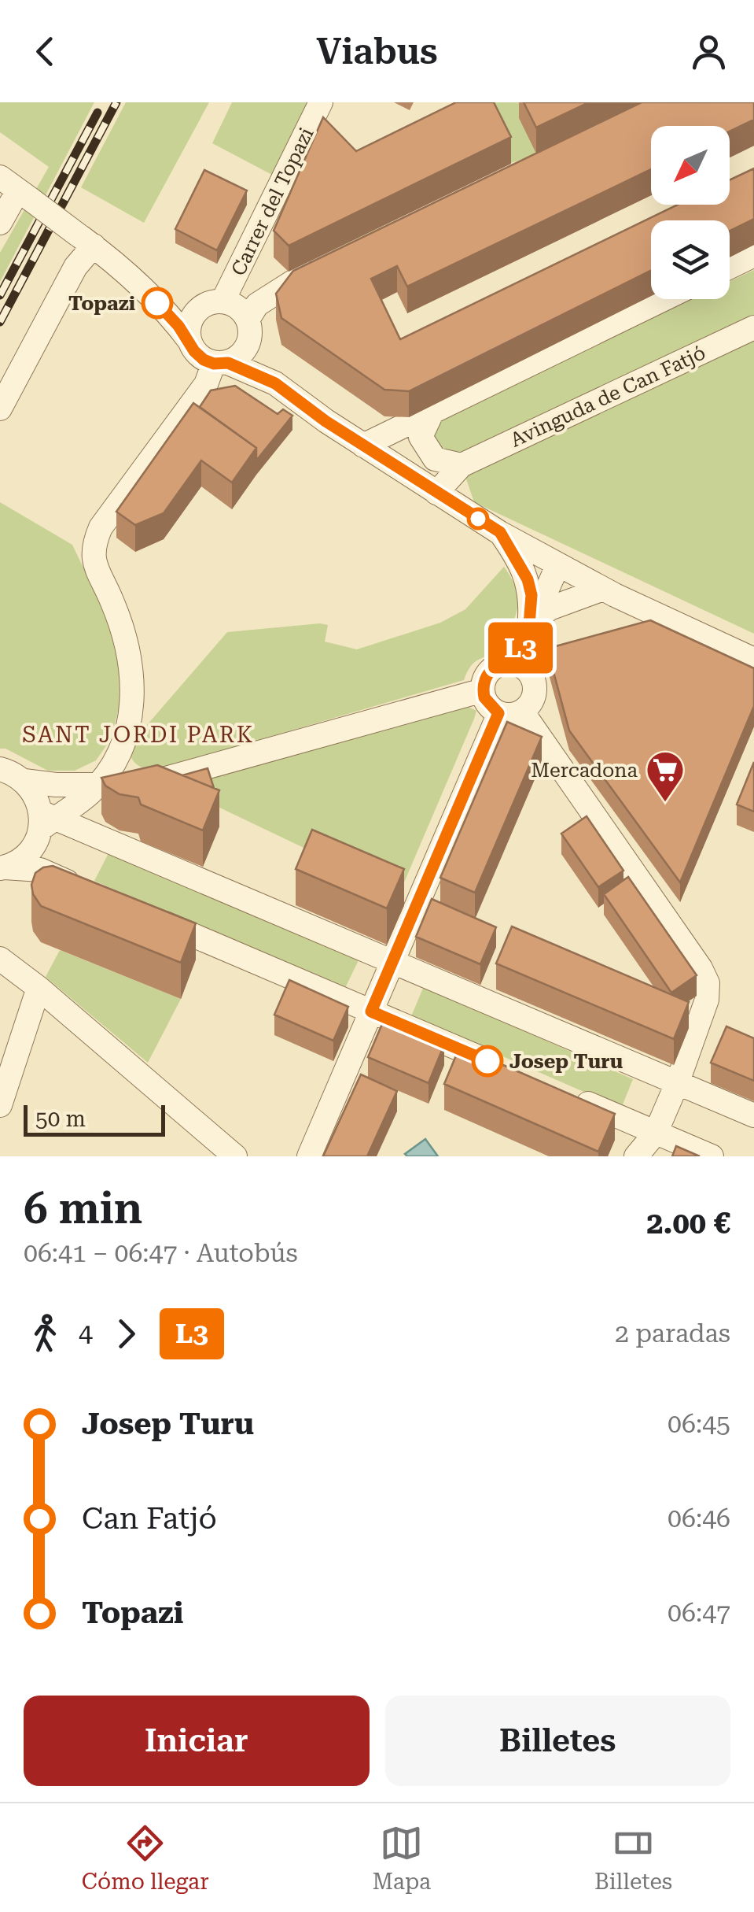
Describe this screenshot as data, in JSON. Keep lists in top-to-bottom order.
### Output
{
  "streets": {
    "street": ["Carrer del Topazi", "Avinguda de Can Fatjó"]
  },
  "districts": ["SANT JORDI PARK"],
  "places": {
    "other": ["Topazi", "Josep Turu"],
    "supermarket": ["Mercadona"]
  },
  "lines": ["bus line L3"],
  "scale_bar": "50 m",
  "north": "bottom left",
  "page": {
    "header": "Viabus",
    "on_map": "L3",
    "scale": "50 m",
    "heading": ["6 min", "06:41 – 06:47 · Autobús", "2.00 €"],
    "legs": ["4", "L3", "2 paradas"],
    "list": [
      {
        "name": "Josep Turu",
        "value": "06:45"
      },
      {
        "name": "Can Fatjó",
        "value": "06:46"
      },
      {
        "name": "Topazi",
        "value": "06:47"
      }
    ],
    "buttons": ["Iniciar", "Billetes"],
    "tabs": ["Cómo llegar", "Mapa", "Billetes"]
  }
}
